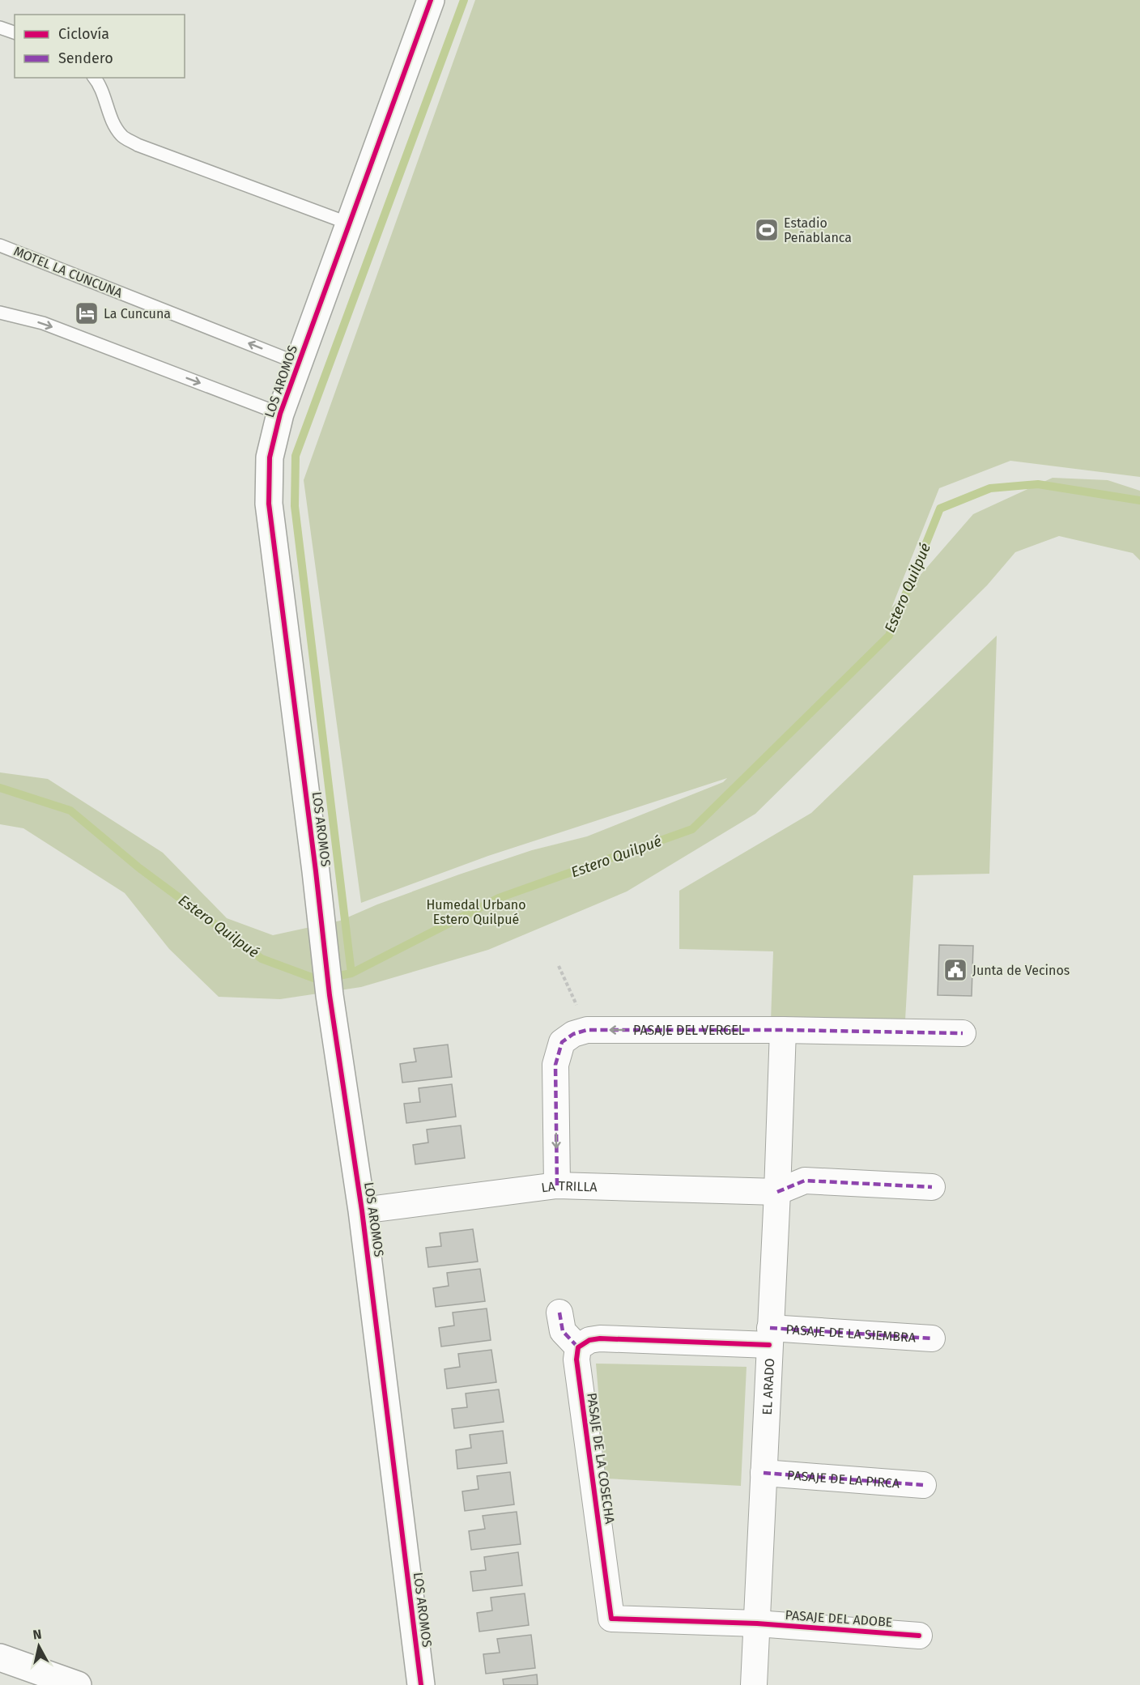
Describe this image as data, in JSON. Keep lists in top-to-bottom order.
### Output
{
  "streets": {
    "street": [
      "LOS AROMOS",
      "PASAJE DEL VERGEL",
      "LA TRILLA",
      "PASAJE DE LA SIEMBRA",
      "EL ARADO",
      "PASAJE DE LA COSECHA",
      "PASAJE DE LA PIRCA",
      "PASAJE DEL ADOBE"
    ],
    "lane": ["MOTEL LA CUNCUNA"]
  },
  "crossings": [
    ["MOTEL LA CUNCUNA", "LOS AROMOS"],
    ["LOS AROMOS", "LA TRILLA"],
    ["PASAJE DEL VERGEL", "LA TRILLA"],
    ["PASAJE DEL VERGEL", "EL ARADO"],
    ["LA TRILLA", "EL ARADO"],
    ["PASAJE DE LA SIEMBRA", "EL ARADO"],
    ["EL ARADO", "PASAJE DE LA COSECHA"],
    ["EL ARADO", "PASAJE DE LA PIRCA"],
    ["EL ARADO", "PASAJE DEL ADOBE"],
    ["PASAJE DE LA COSECHA", "PASAJE DEL ADOBE"]
  ],
  "water": ["Estero Quilpué"],
  "parks": ["Humedal Urbano Estero Quilpué"],
  "places": {
    "sports": ["Estadio Peñablanca"],
    "hotel": ["La Cuncuna"],
    "public building": ["Junta de Vecinos"]
  },
  "legend": ["Ciclovía", "Sendero"],
  "north": "top"
}
